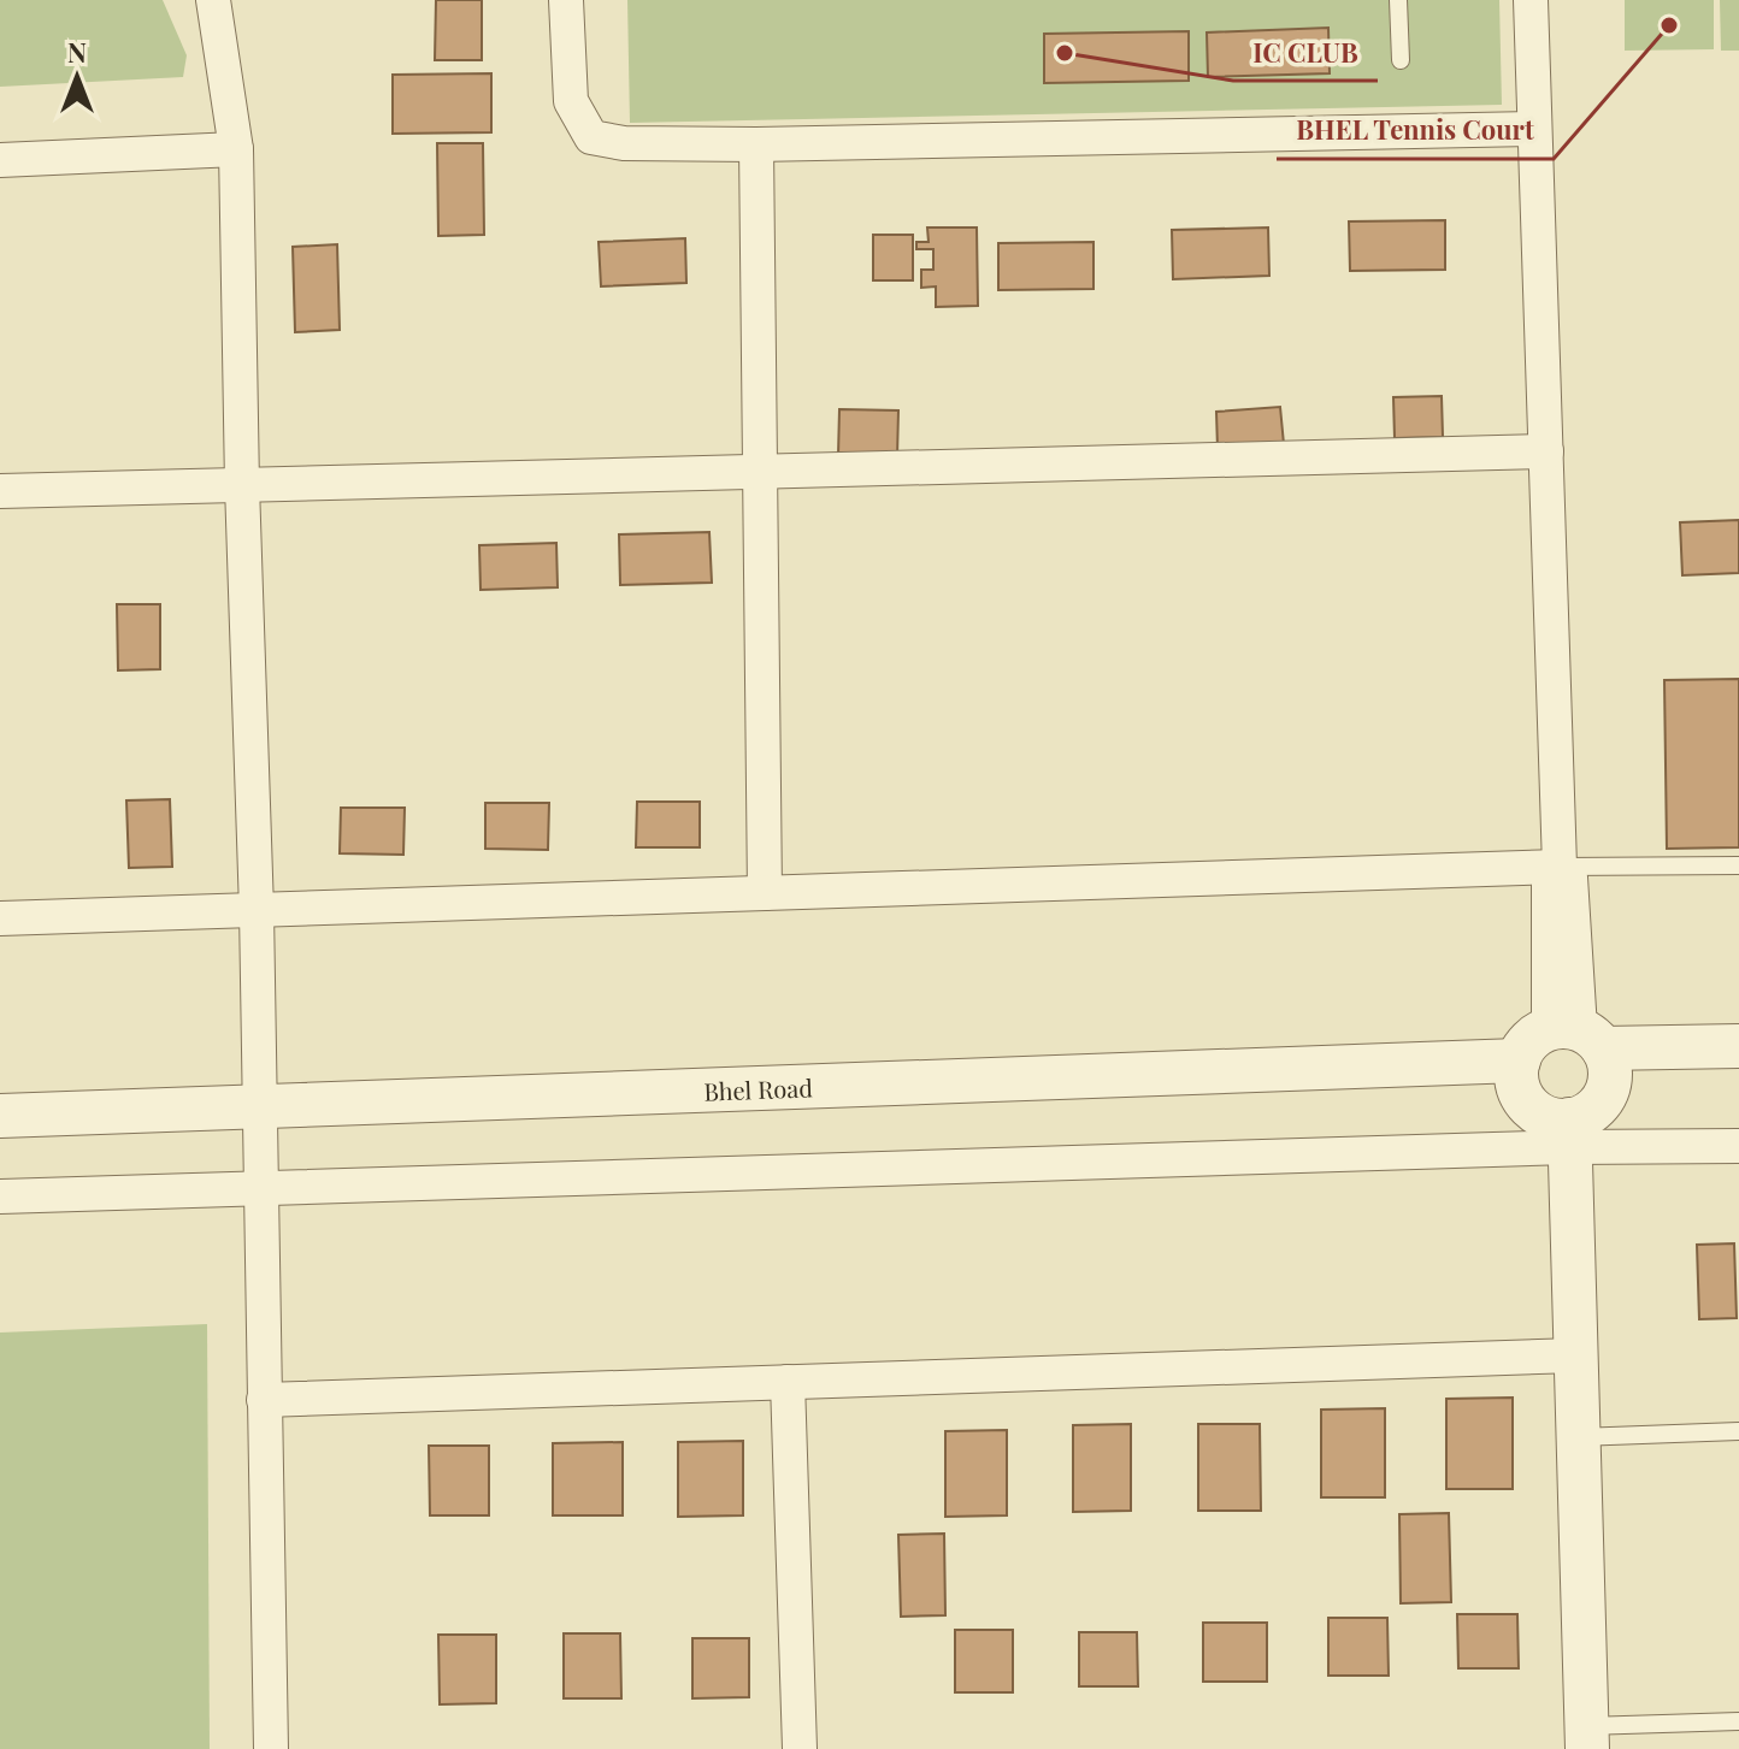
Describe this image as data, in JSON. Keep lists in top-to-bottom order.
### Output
{
  "streets": {
    "street": ["Bhel Road"]
  },
  "places": ["BHEL Tennis Court", "IC CLUB"],
  "north": "top"
}
